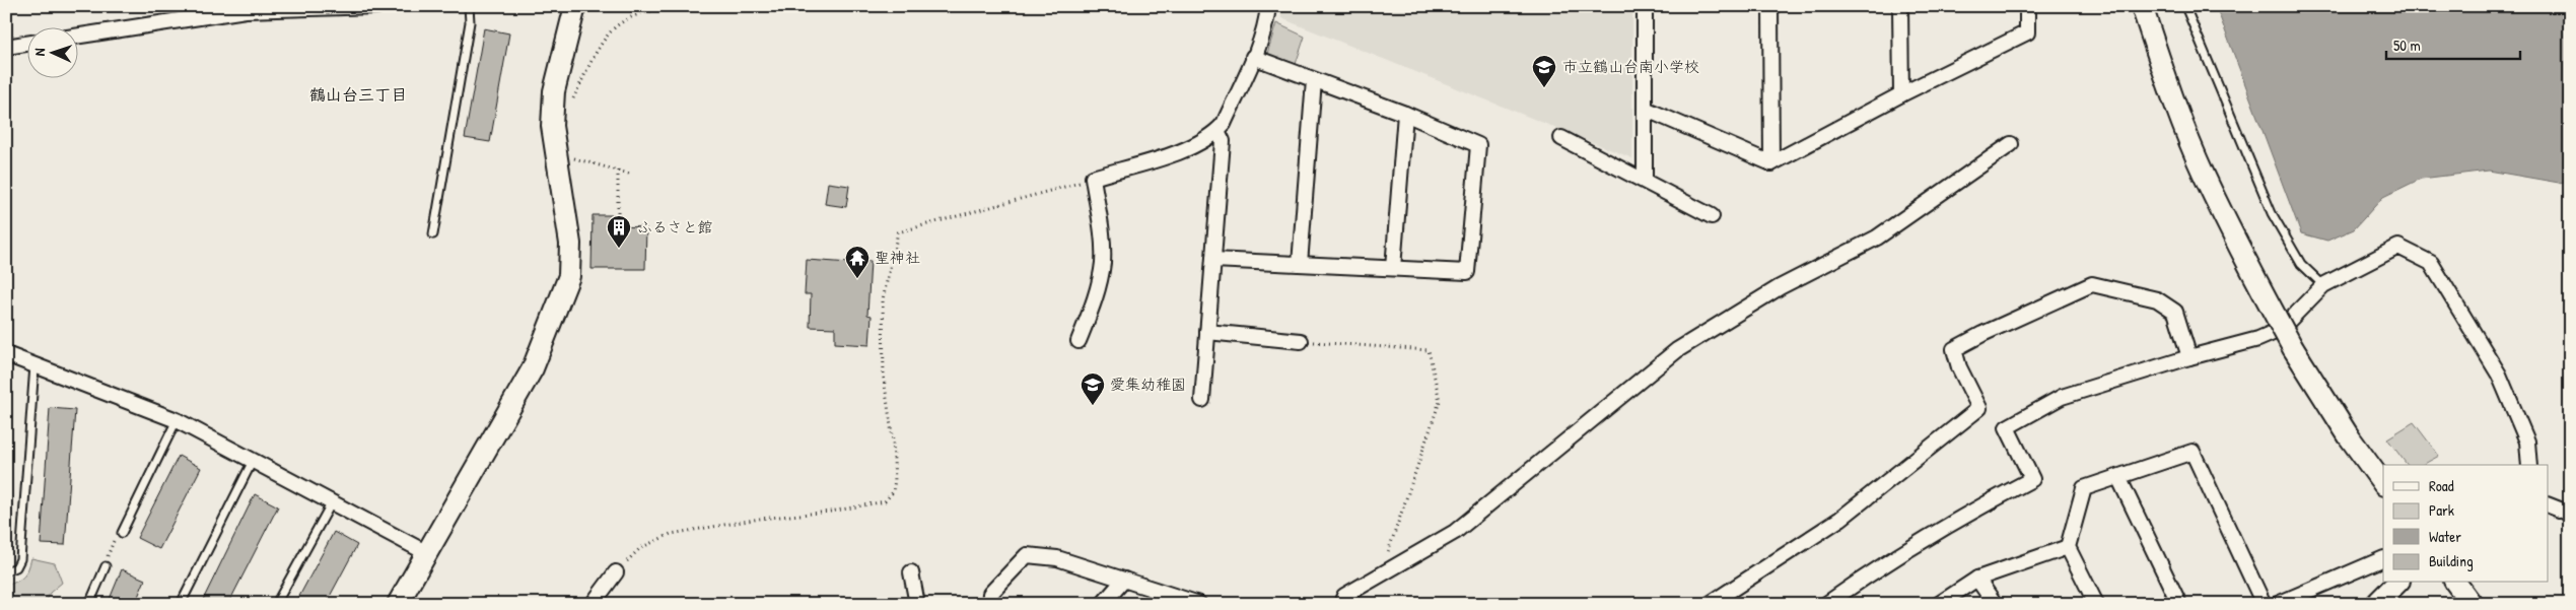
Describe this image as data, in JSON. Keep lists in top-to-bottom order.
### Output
{
  "districts": ["鶴山台三丁目"],
  "places": {
    "school or university": ["市立鶴山台南小学校", "愛集幼稚園"],
    "building": ["ふるさと館"],
    "temple": ["聖神社"]
  },
  "legend": [
    "Road",
    "Park",
    "Water",
    "Building"
  ],
  "scale_bar": "50 m",
  "north": "left"
}
